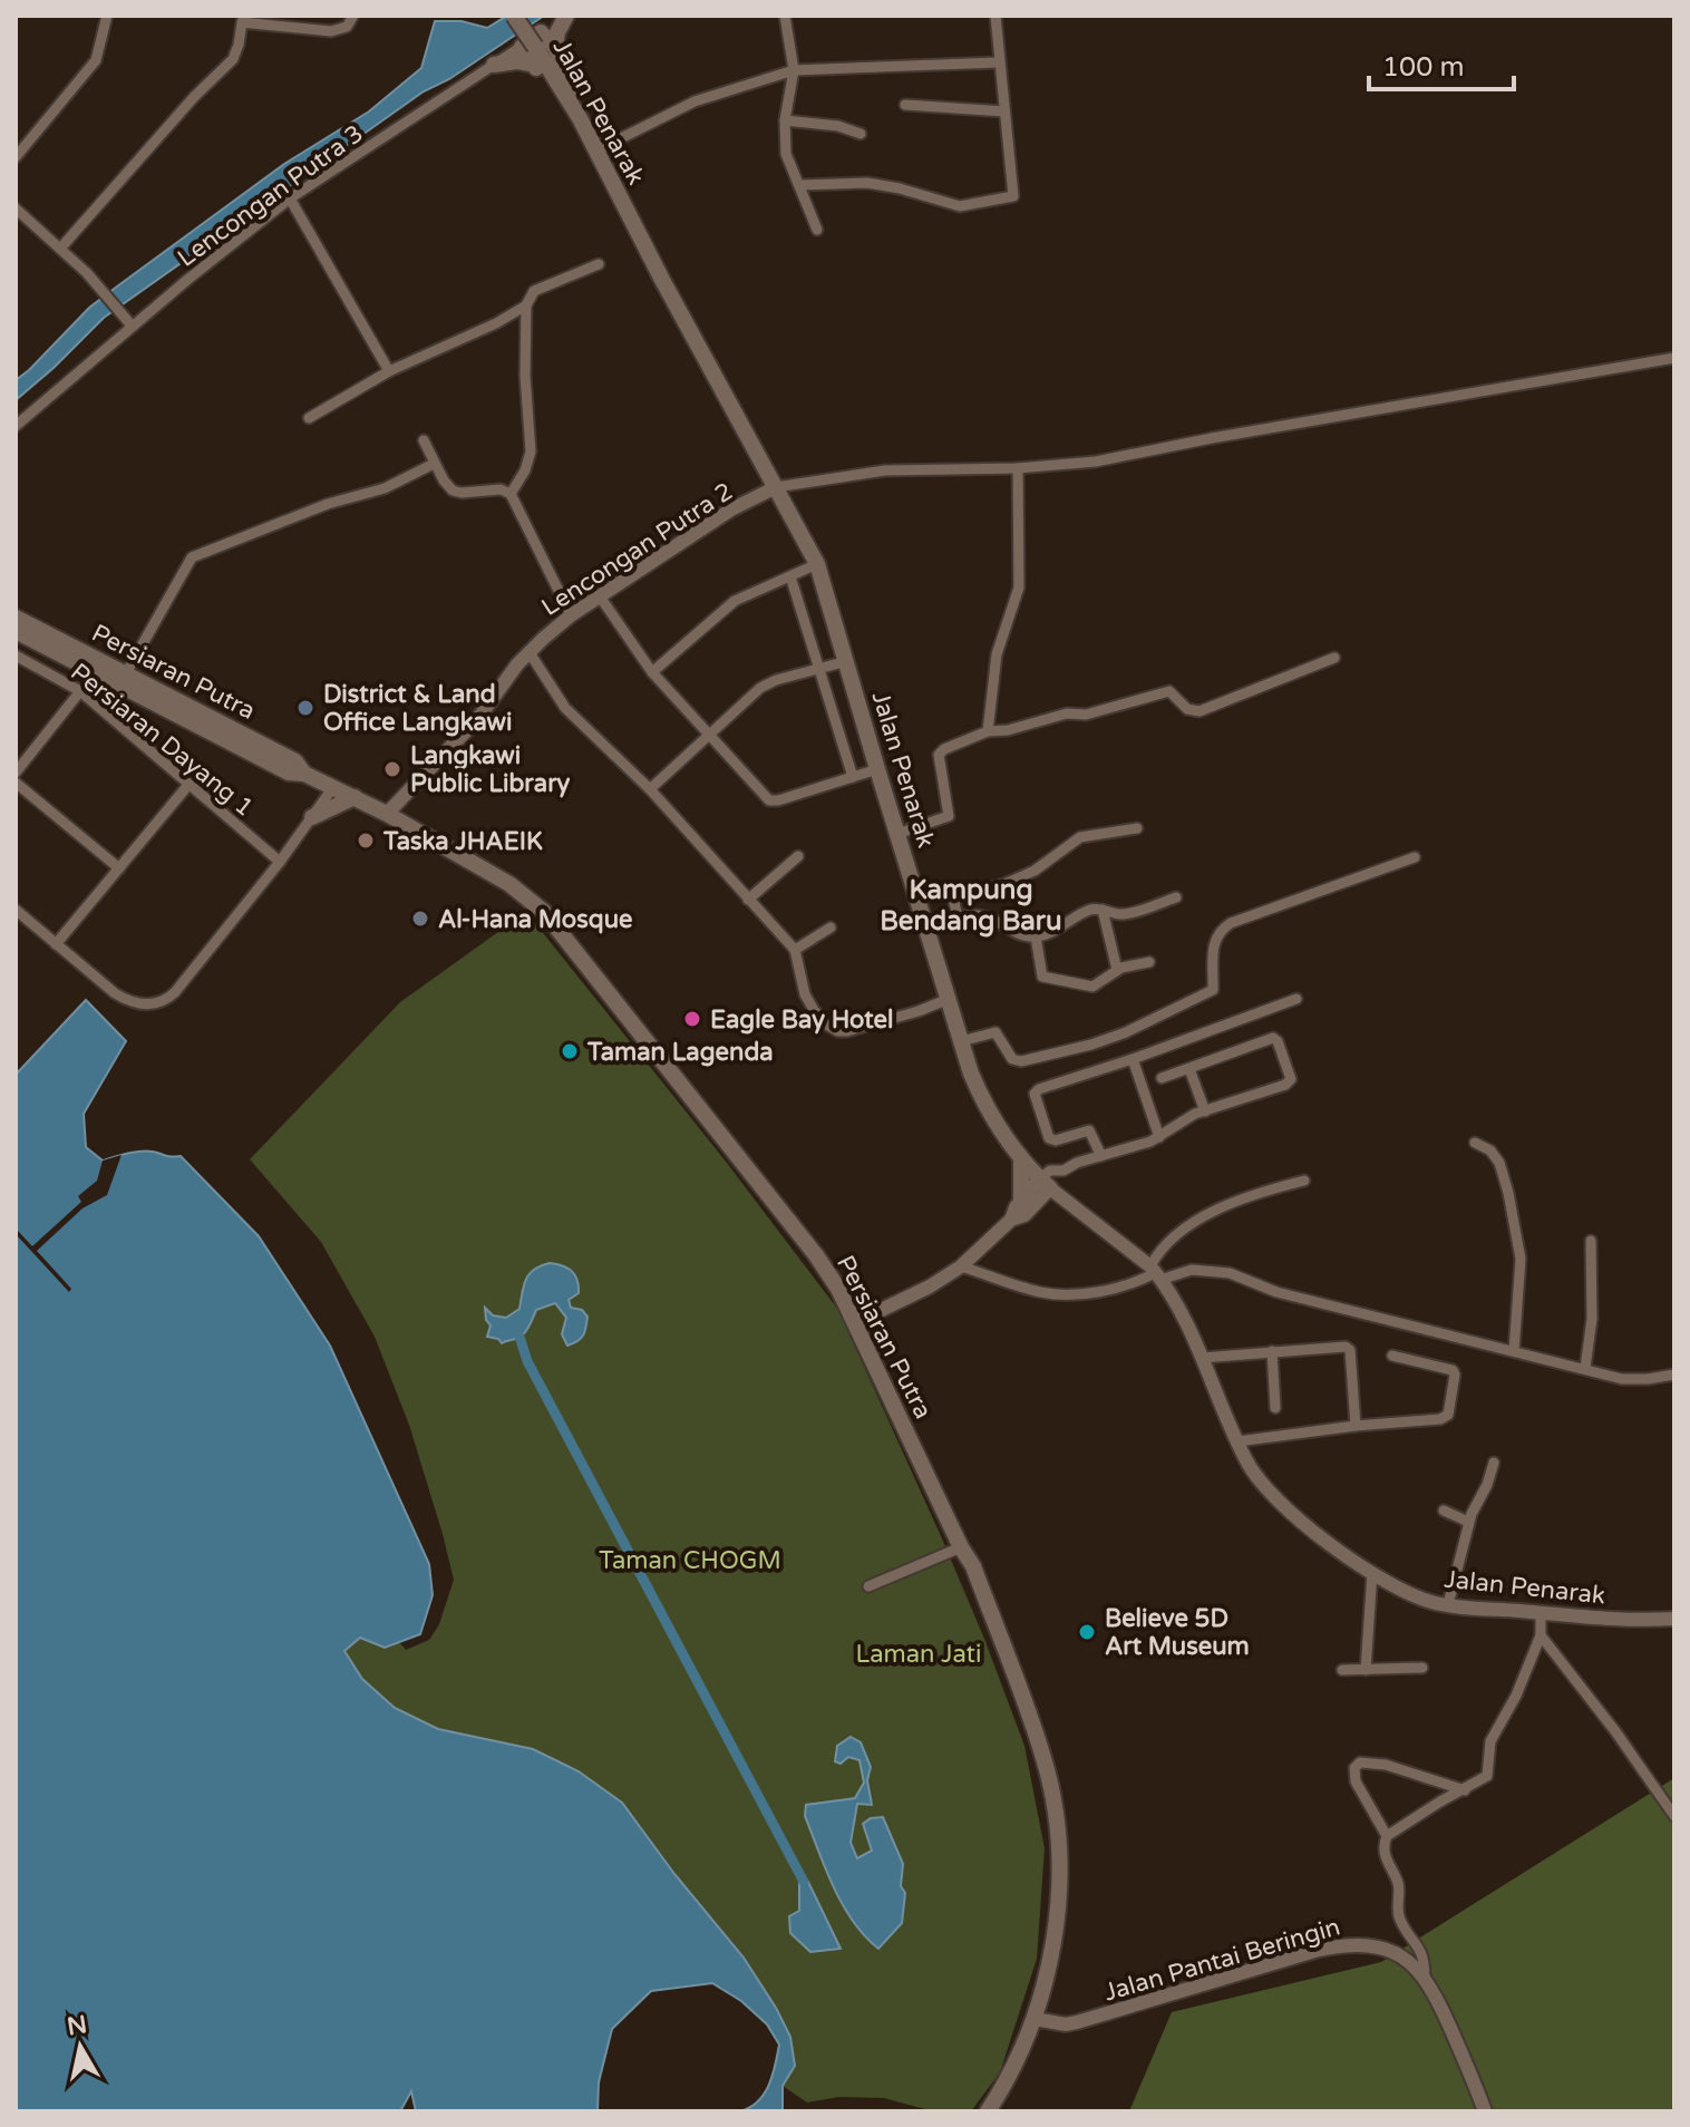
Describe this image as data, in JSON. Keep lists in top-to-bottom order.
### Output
{
  "streets": {
    "main road": ["Jalan Penarak", "Persiaran Putra"],
    "street": [
      "Lencongan Putra 3",
      "Lencongan Putra 2",
      "Persiaran Dayang 1",
      "Jalan Pantai Beringin"
    ]
  },
  "crossings": [
    ["Jalan Penarak", "Lencongan Putra 2"],
    ["Lencongan Putra 2", "Persiaran Putra"],
    ["Persiaran Putra", "Jalan Pantai Beringin"]
  ],
  "districts": ["Kampung Bendang Baru"],
  "parks": ["Taman CHOGM", "Laman Jati"],
  "places": [
    "District & Land Office Langkawi",
    "Langkawi Public Library",
    "Taska JHAEIK",
    "Al-Hana Mosque",
    "Eagle Bay Hotel",
    "Taman Lagenda",
    "Believe 5D Art Museum"
  ],
  "scale_bar": "100 m",
  "north": "top"
}
